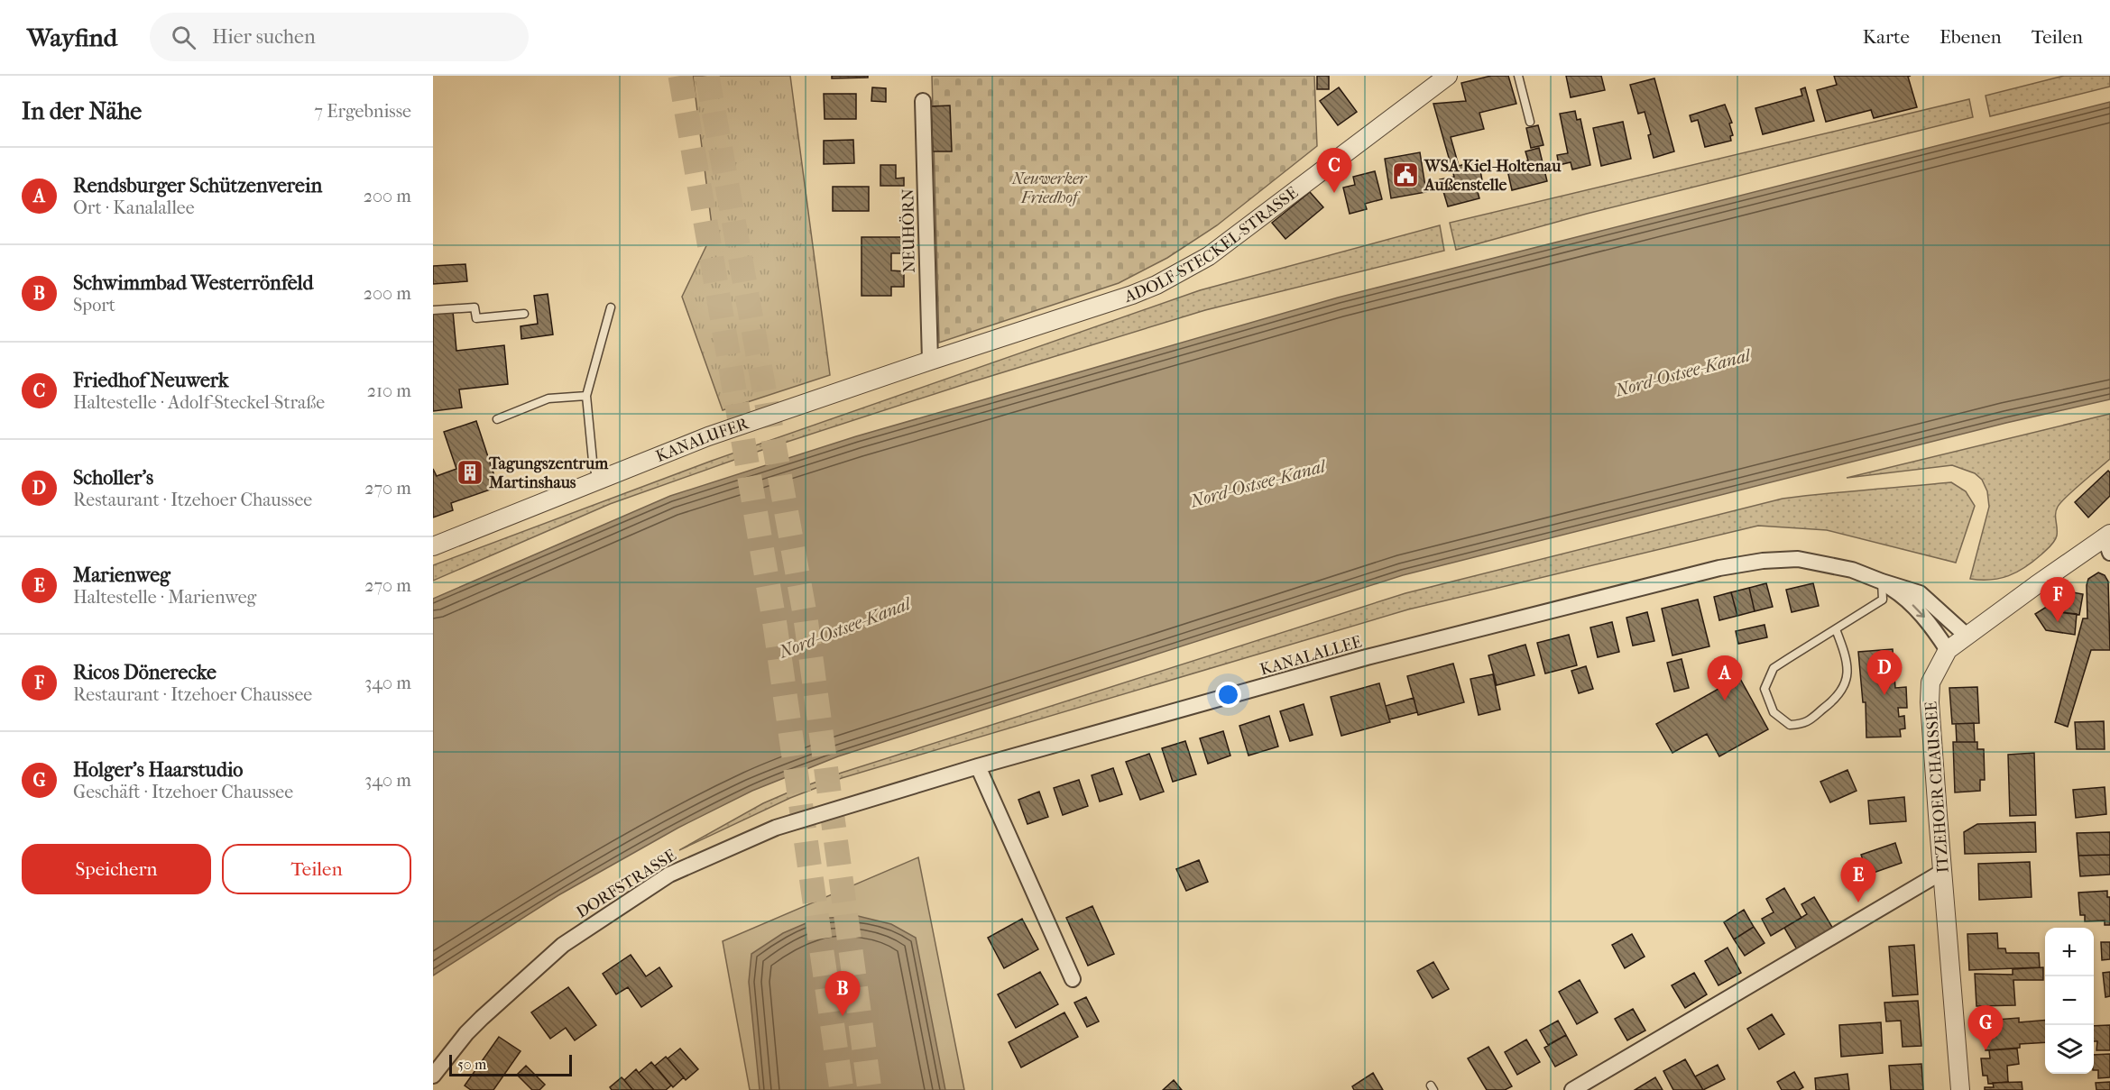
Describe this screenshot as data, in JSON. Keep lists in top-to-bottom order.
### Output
{
  "streets": {
    "street": [
      "NEUHÖRN",
      "ADOLF-STECKEL-STRASSE",
      "KANALUFER",
      "KANALALLEE",
      "ITZEHOER CHAUSSEE",
      "DORFSTRASSE"
    ]
  },
  "crossings": [
    ["NEUHÖRN", "KANALUFER"],
    ["ADOLF-STECKEL-STRASSE", "KANALUFER"],
    ["KANALALLEE", "ITZEHOER CHAUSSEE"],
    ["KANALALLEE", "DORFSTRASSE"]
  ],
  "water": ["Nord-Ostsee-Kanal"],
  "parks": ["Neuwerker Friedhof"],
  "places": {
    "public building": ["WSA Kiel-Holtenau Außenstelle"],
    "building": ["Tagungszentrum Martinshaus"]
  },
  "scale_bar": "50 m",
  "page": {
    "header": "Wayfind",
    "search": "Hier suchen",
    "nav": ["Karte", "Ebenen", "Teilen"],
    "heading": ["In der Nähe", "7 Ergebnisse"],
    "list": [
      {
        "mark": "A",
        "name": "Rendsburger Schützenverein",
        "note": "Ort · Kanalallee",
        "value": "200 m"
      },
      {
        "mark": "B",
        "name": "Schwimmbad Westerrönfeld",
        "note": "Sport",
        "value": "200 m"
      },
      {
        "mark": "C",
        "name": "Friedhof Neuwerk",
        "note": "Haltestelle · Adolf-Steckel-Straße",
        "value": "210 m"
      },
      {
        "mark": "D",
        "name": "Scholler's",
        "note": "Restaurant · Itzehoer Chaussee",
        "value": "270 m"
      },
      {
        "mark": "E",
        "name": "Marienweg",
        "note": "Haltestelle · Marienweg",
        "value": "270 m"
      },
      {
        "mark": "F",
        "name": "Ricos Dönerecke",
        "note": "Restaurant · Itzehoer Chaussee",
        "value": "340 m"
      },
      {
        "mark": "G",
        "name": "Holger's Haarstudio",
        "note": "Geschäft · Itzehoer Chaussee",
        "value": "340 m"
      }
    ],
    "pins": [
      "C",
      "F",
      "D",
      "A",
      "E",
      "B",
      "G"
    ],
    "buttons": ["Speichern", "Teilen"],
    "map_buttons": ["+", "−"],
    "scale": "50 m"
  }
}
